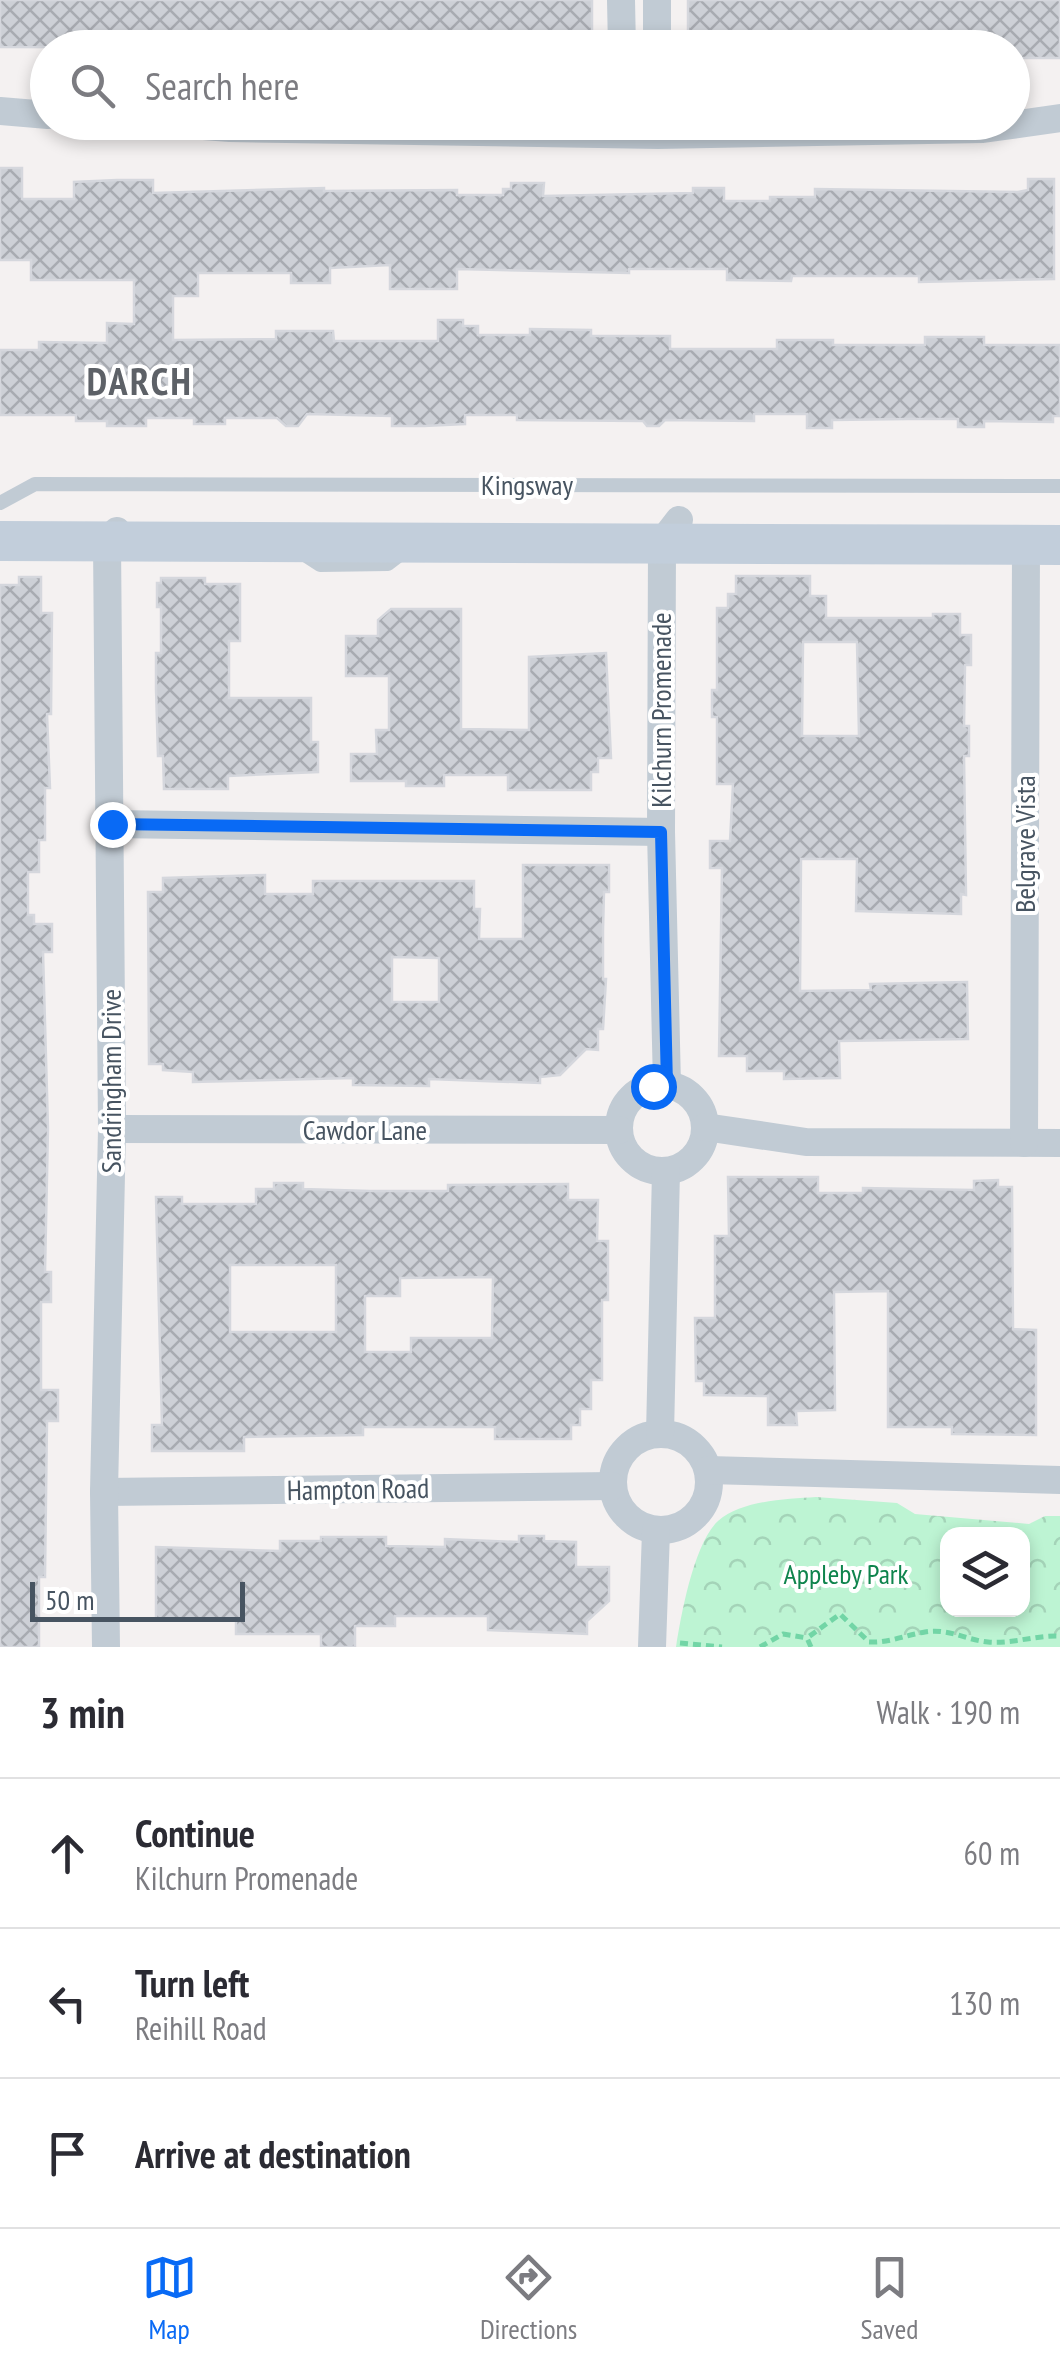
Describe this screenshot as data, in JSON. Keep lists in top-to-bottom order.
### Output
{
  "streets": {
    "main road": ["Kingsway"],
    "street": [
      "Kilchurn Promenade",
      "Belgrave Vista",
      "Sandringham Drive",
      "Cawdor Lane",
      "Hampton Road"
    ]
  },
  "crossings": [
    ["Kingsway", "Kilchurn Promenade"],
    ["Kingsway", "Belgrave Vista"],
    ["Kingsway", "Sandringham Drive"],
    ["Kilchurn Promenade", "Cawdor Lane"],
    ["Sandringham Drive", "Cawdor Lane"],
    ["Sandringham Drive", "Hampton Road"]
  ],
  "districts": ["DARCH"],
  "parks": ["Appleby Park"],
  "scale_bar": "50 m",
  "page": {
    "search": "Search here",
    "scale": "50 m",
    "heading": ["3 min", "Walk · 190 m"],
    "list": [
      ["Continue", "Kilchurn Promenade", "60 m"],
      ["Turn left", "Reihill Road", "130 m"],
      "Arrive at destination"
    ],
    "nav": ["Map", "Directions", "Saved"]
  }
}
